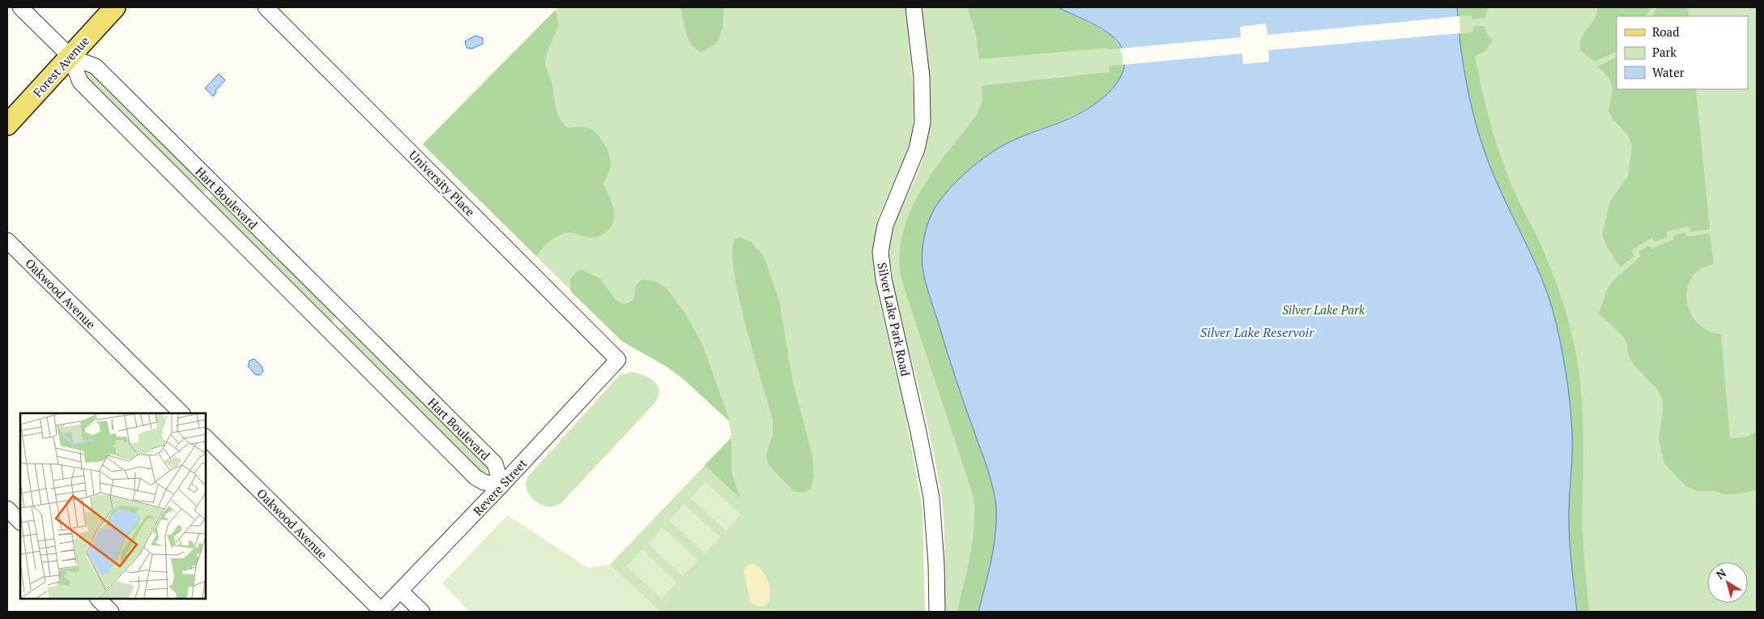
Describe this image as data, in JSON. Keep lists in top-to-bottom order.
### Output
{
  "streets": {
    "main road": ["Forest Avenue"],
    "street": [
      "University Place",
      "Hart Boulevard",
      "Oakwood Avenue",
      "Silver Lake Park Road",
      "Revere Street"
    ]
  },
  "crossings": [
    ["Forest Avenue", "Hart Boulevard"],
    ["University Place", "Revere Street"],
    ["Hart Boulevard", "Revere Street"],
    ["Oakwood Avenue", "Revere Street"]
  ],
  "water": ["Silver Lake Reservoir"],
  "parks": ["Silver Lake Park"],
  "legend": ["Road", "Park", "Water"],
  "north": "top left"
}
